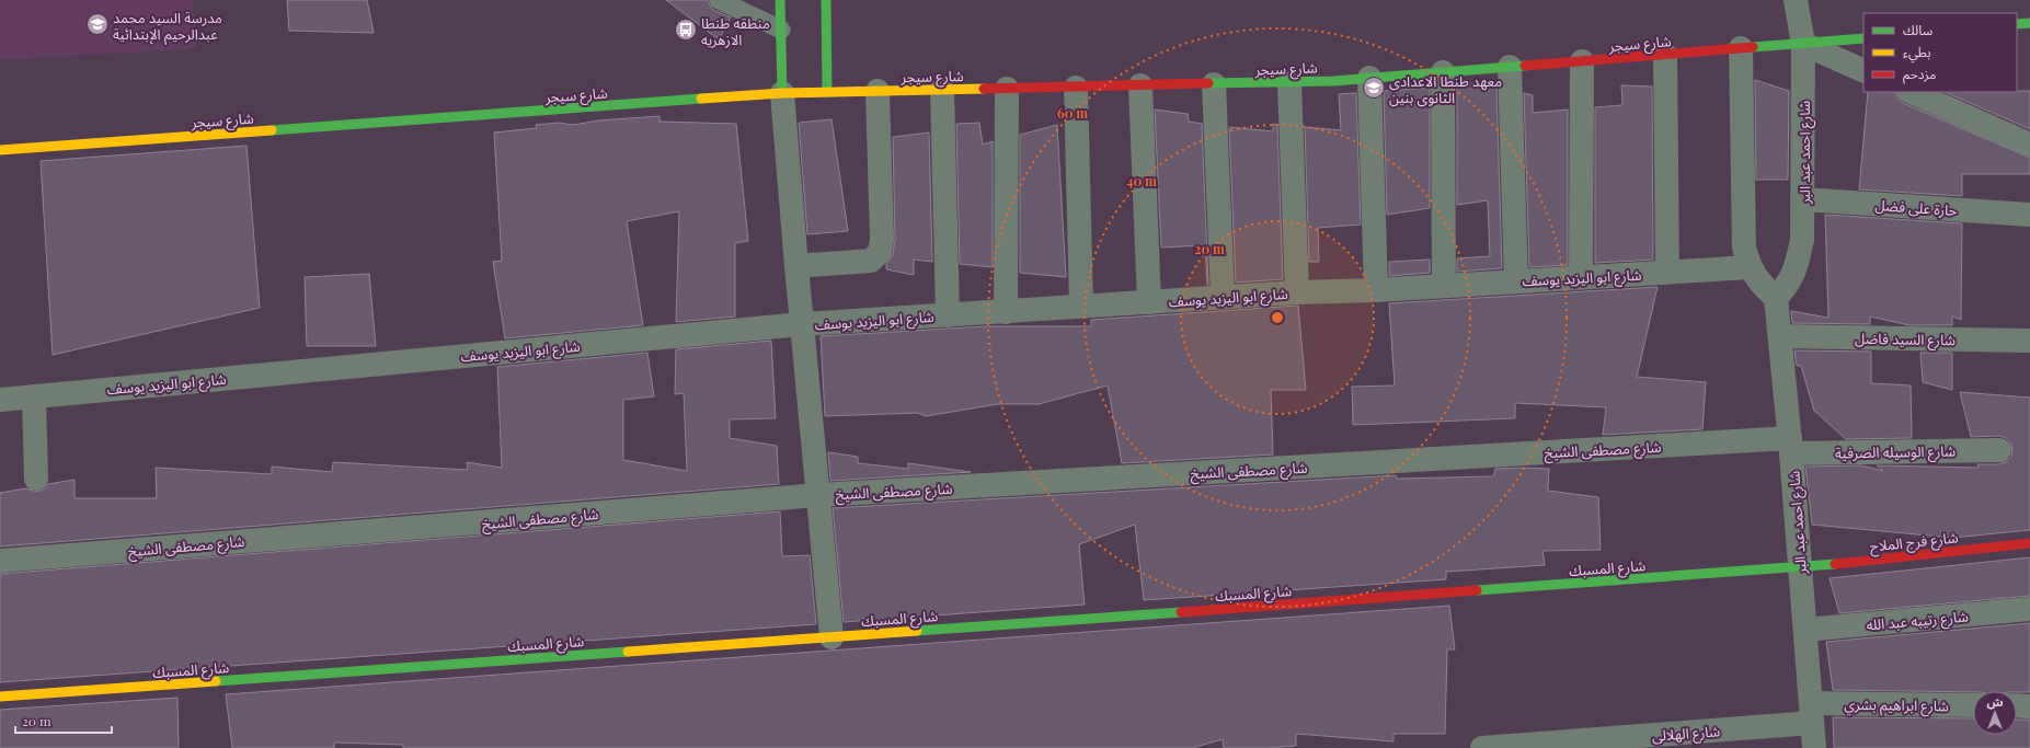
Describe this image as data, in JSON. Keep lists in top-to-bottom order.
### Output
{
  "streets": {
    "main road": ["شارع سيجر", "شارع فرج الملاح", "شارع المسبك"],
    "street": [
      "شارع احمد عبد البر",
      "حارة على فضل",
      "شارع ابو اليزيد يوسف",
      "شارع السيد فاضل",
      "شارع مصطفى الشيخ",
      "شارع الوسيله الصرفية",
      "شارع رتيبه عبد الله",
      "شارع ابراهيم بشري",
      "شارع الهلالى"
    ]
  },
  "crossings": [
    ["شارع سيجر", "شارع احمد عبد البر"],
    ["شارع احمد عبد البر", "حارة على فضل"],
    ["شارع احمد عبد البر", "شارع السيد فاضل"],
    ["شارع احمد عبد البر", "شارع مصطفى الشيخ"],
    ["شارع احمد عبد البر", "شارع الوسيله الصرفية"],
    ["شارع احمد عبد البر", "شارع فرج الملاح"],
    ["شارع احمد عبد البر", "شارع المسبك"],
    ["شارع احمد عبد البر", "شارع رتيبه عبد الله"],
    ["شارع احمد عبد البر", "شارع ابراهيم بشري"],
    ["شارع احمد عبد البر", "شارع الهلالى"],
    ["شارع مصطفى الشيخ", "شارع الوسيله الصرفية"],
    ["شارع فرج الملاح", "شارع المسبك"],
    ["شارع ابراهيم بشري", "شارع الهلالى"]
  ],
  "places": {
    "school or university": ["مدرسة السيد محمد عبدالرحيم الإبتدائية", "معهد طنطا الاعدادى الثانوى بنين"],
    "bus stop": ["منطقه طنطا الازهريه"]
  },
  "legend": ["سالك", "بطيء", "مزدحم"],
  "scale_bar": "20 m",
  "north": "top",
  "rings": ["60 m", "40 m", "20 m"]
}
